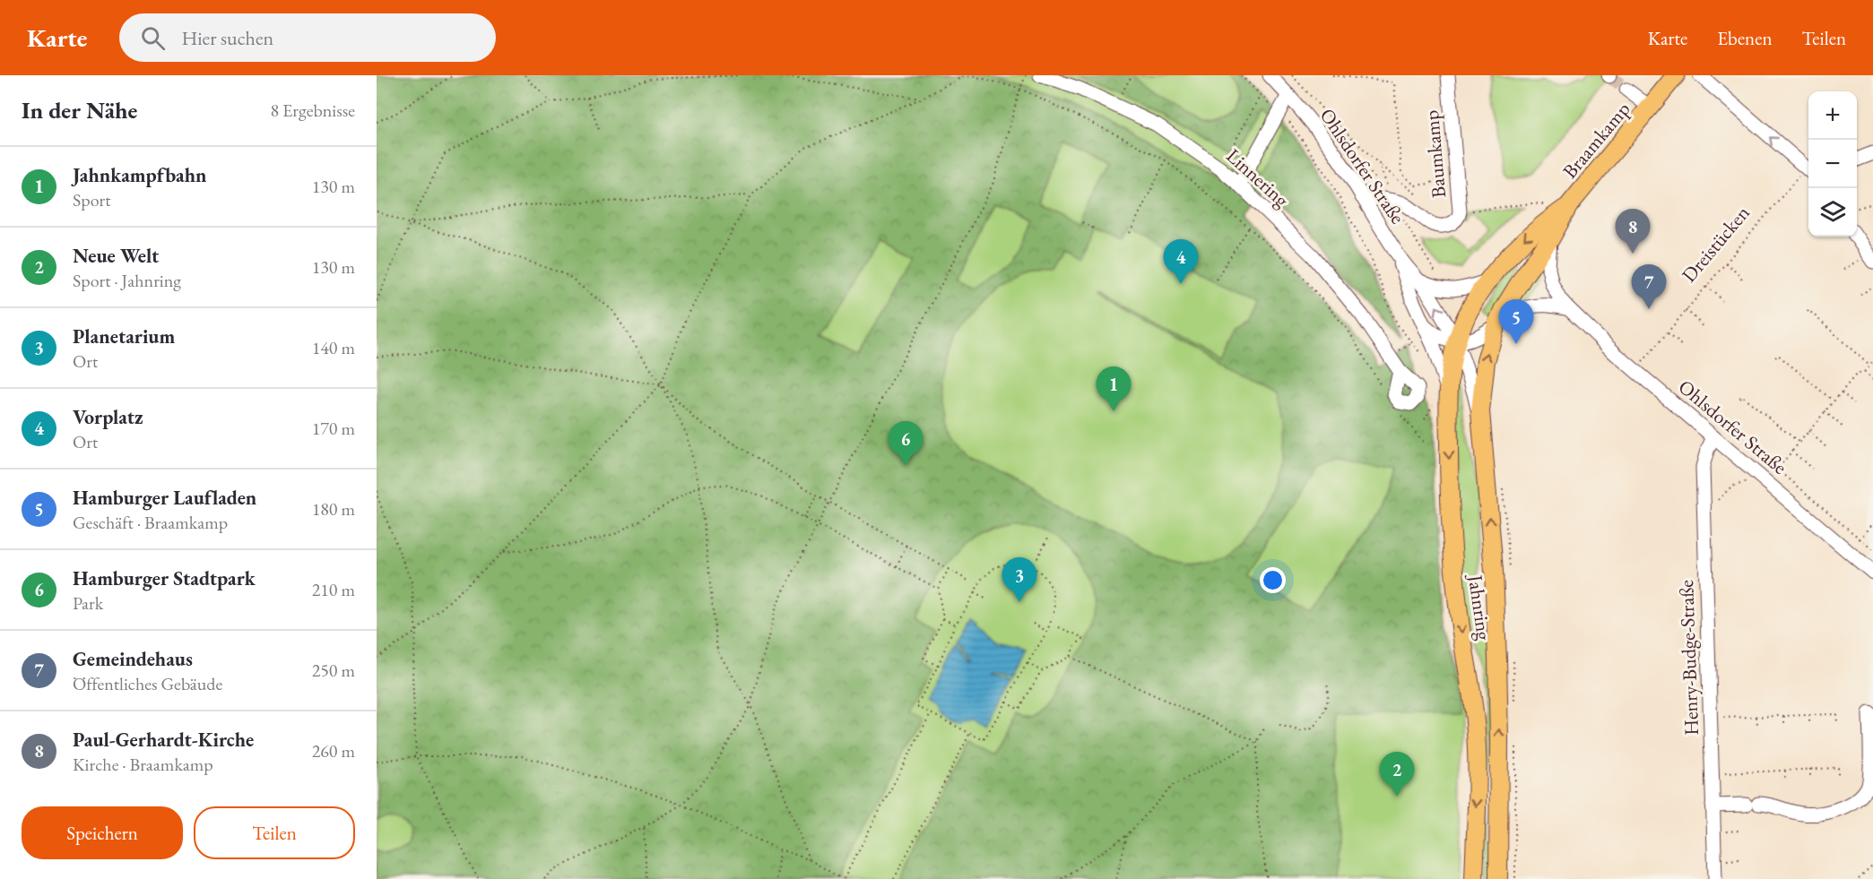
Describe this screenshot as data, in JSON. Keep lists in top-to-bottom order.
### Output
{
  "streets": {
    "main road": ["Braamkamp", "Jahnring"],
    "street": [
      "Baumkamp",
      "Ohlsdorfer Straße",
      "Linnering",
      "Henry-Budge-Straße"
    ],
    "path": ["Dreistücken"]
  },
  "crossings": [
    ["Braamkamp", "Ohlsdorfer Straße"],
    ["Braamkamp", "Jahnring"],
    ["Baumkamp", "Ohlsdorfer Straße"],
    ["Ohlsdorfer Straße", "Dreistücken"],
    ["Ohlsdorfer Straße", "Jahnring"],
    ["Ohlsdorfer Straße", "Henry-Budge-Straße"]
  ],
  "page": {
    "header": "Karte",
    "search": "Hier suchen",
    "nav": ["Karte", "Ebenen", "Teilen"],
    "heading": ["In der Nähe", "8 Ergebnisse"],
    "map_buttons": ["+", "−"],
    "list": [
      {
        "mark": "1",
        "name": "Jahnkampfbahn",
        "note": "Sport",
        "value": "130 m"
      },
      {
        "mark": "2",
        "name": "Neue Welt",
        "note": "Sport · Jahnring",
        "value": "130 m"
      },
      {
        "mark": "3",
        "name": "Planetarium",
        "note": "Ort",
        "value": "140 m"
      },
      {
        "mark": "4",
        "name": "Vorplatz",
        "note": "Ort",
        "value": "170 m"
      },
      {
        "mark": "5",
        "name": "Hamburger Laufladen",
        "note": "Geschäft · Braamkamp",
        "value": "180 m"
      },
      {
        "mark": "6",
        "name": "Hamburger Stadtpark",
        "note": "Park",
        "value": "210 m"
      },
      {
        "mark": "7",
        "name": "Gemeindehaus",
        "note": "Öffentliches Gebäude",
        "value": "250 m"
      },
      {
        "mark": "8",
        "name": "Paul-Gerhardt-Kirche",
        "note": "Kirche · Braamkamp",
        "value": "260 m"
      }
    ],
    "pins": [
      "8",
      "4",
      "7",
      "5",
      "1",
      "6",
      "3",
      "2"
    ],
    "buttons": ["Speichern", "Teilen"]
  }
}
